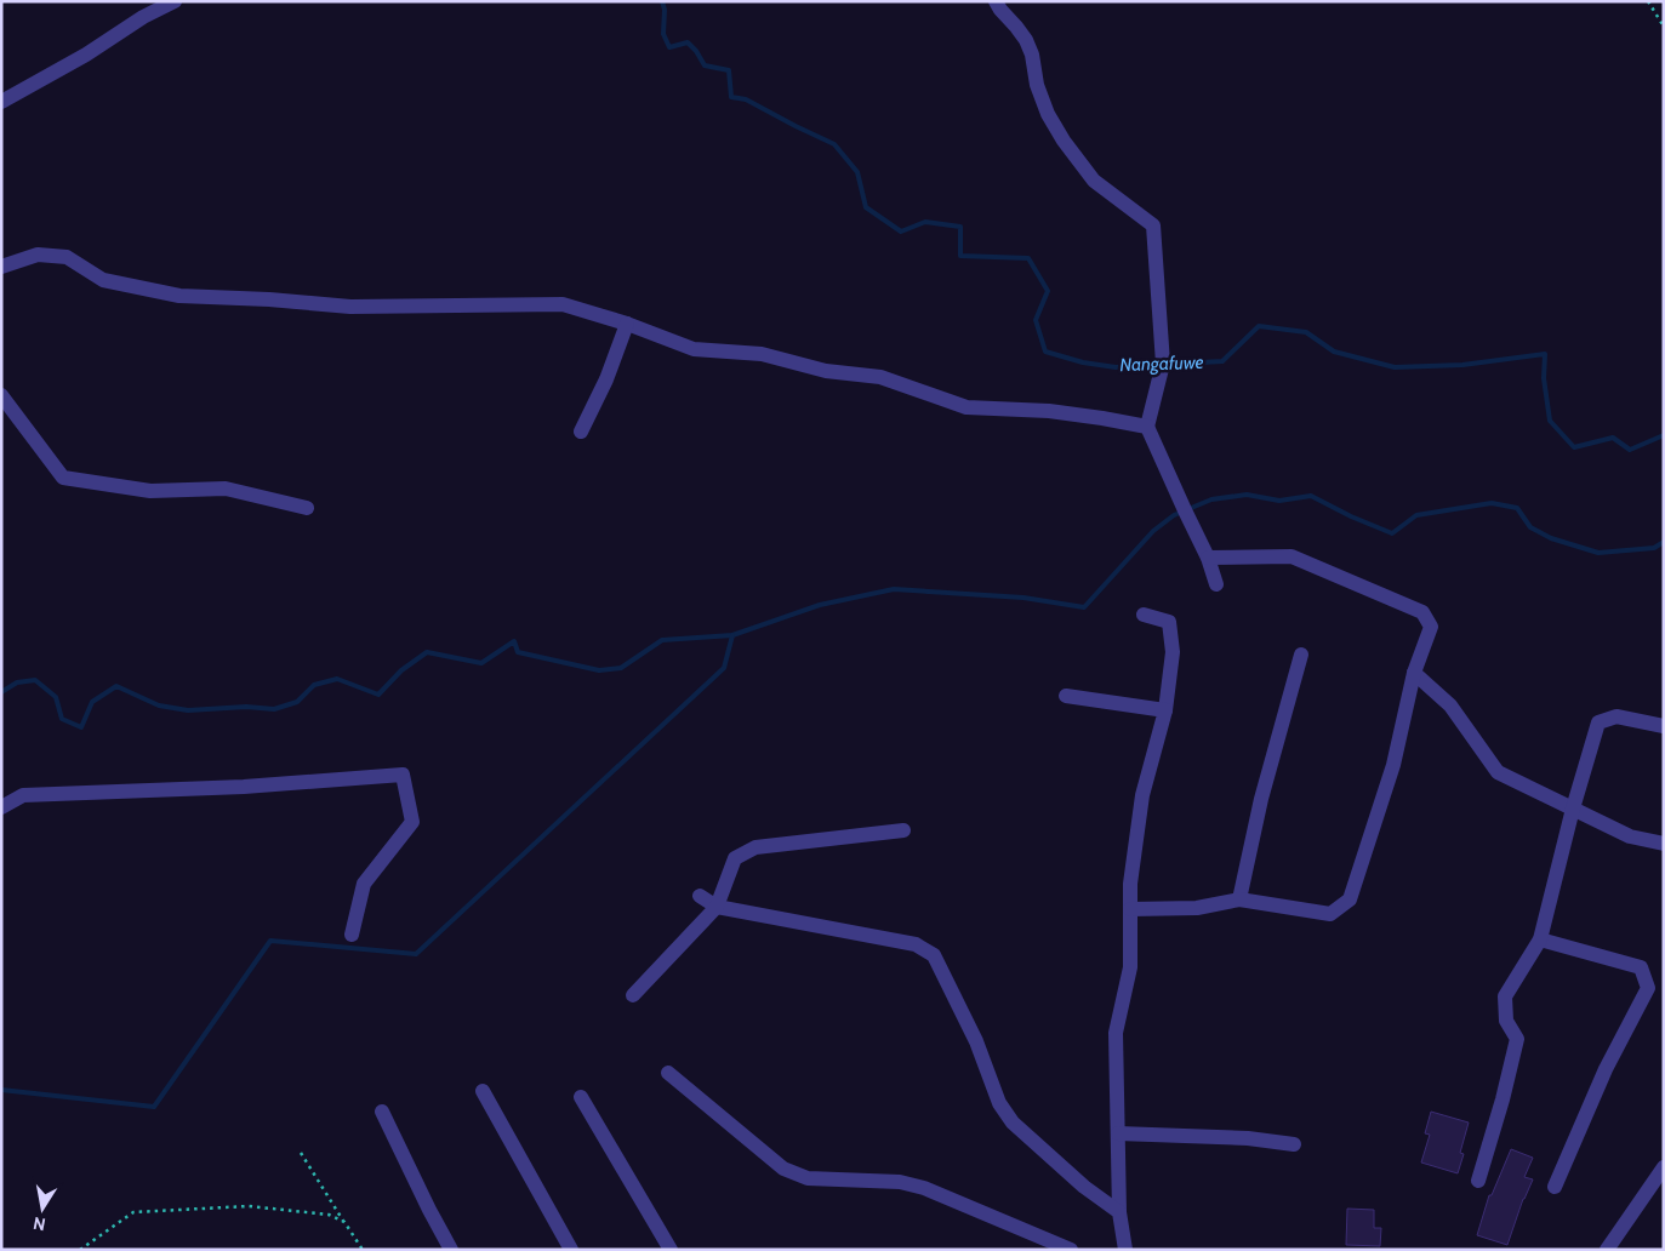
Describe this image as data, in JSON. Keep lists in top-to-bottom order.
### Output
{
  "water": ["Nangafuwe"],
  "north": "bottom"
}
